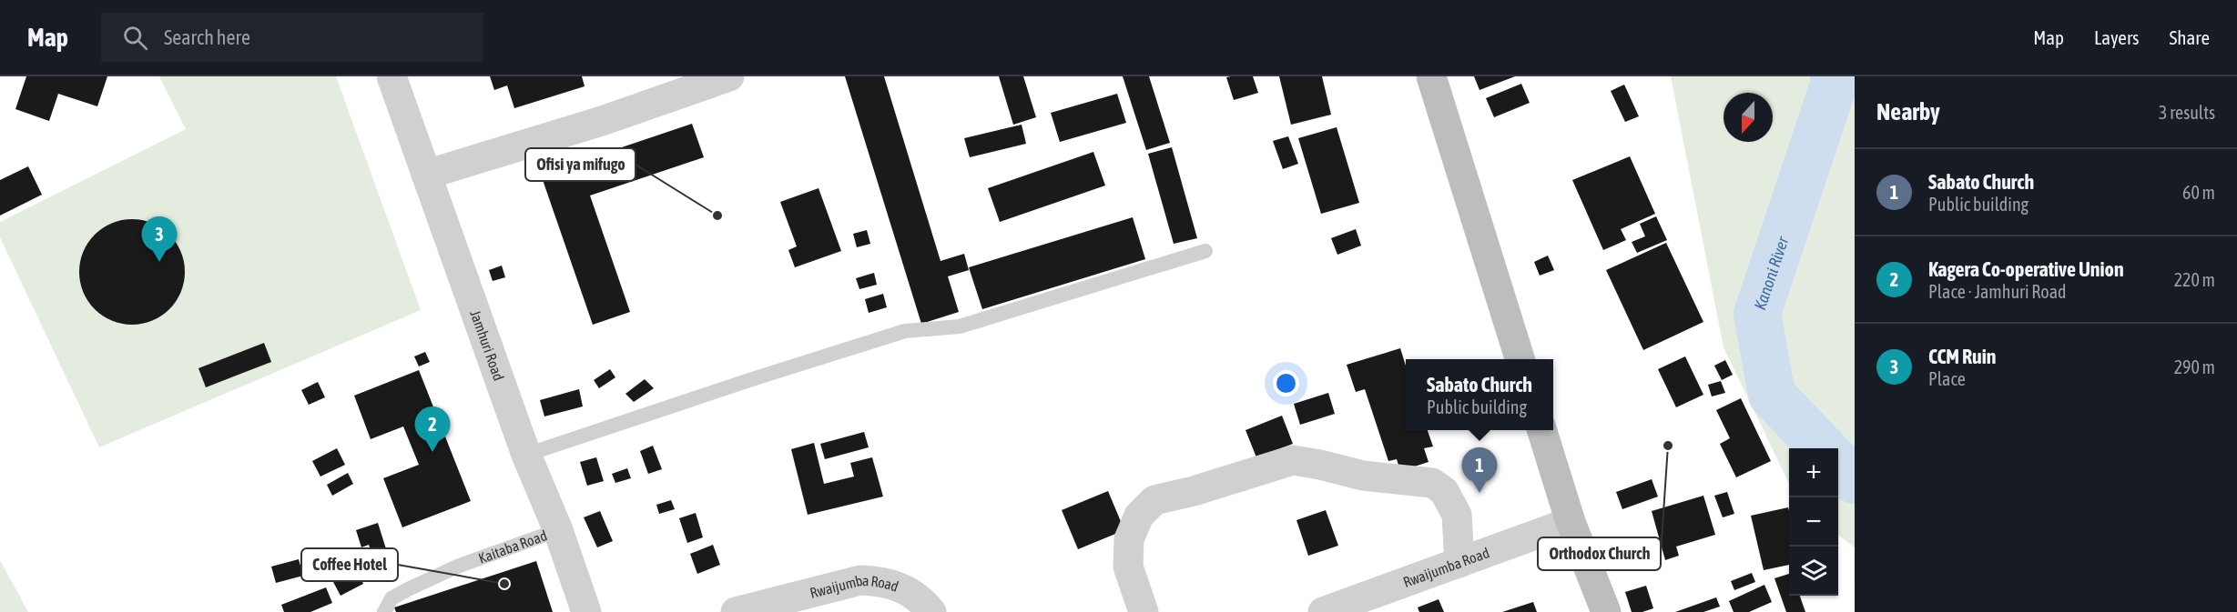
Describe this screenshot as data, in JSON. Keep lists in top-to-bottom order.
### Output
{
  "streets": {
    "street": ["Jamhuri Road", "Rwaijumba Road"],
    "lane": ["Kaitaba Road"]
  },
  "crossings": [
    ["Jamhuri Road", "Kaitaba Road"]
  ],
  "water": ["Kanoni River"],
  "places": ["Ofisi ya mifugo", "Orthodox Church", "Coffee Hotel"],
  "north": "bottom",
  "page": {
    "header": "Map",
    "search": "Search here",
    "nav": ["Map", "Layers", "Share"],
    "heading": ["Nearby", "3 results"],
    "list": [
      {
        "mark": "1",
        "name": "Sabato Church",
        "note": "Public building",
        "value": "60 m"
      },
      {
        "mark": "2",
        "name": "Kagera Co-operative Union",
        "note": "Place · Jamhuri Road",
        "value": "220 m"
      },
      {
        "mark": "3",
        "name": "CCM Ruin",
        "note": "Place",
        "value": "290 m"
      }
    ],
    "pins": ["3", "2", "1"],
    "popup": ["Sabato Church", "Public building"],
    "map_buttons": ["+", "−"]
  }
}
